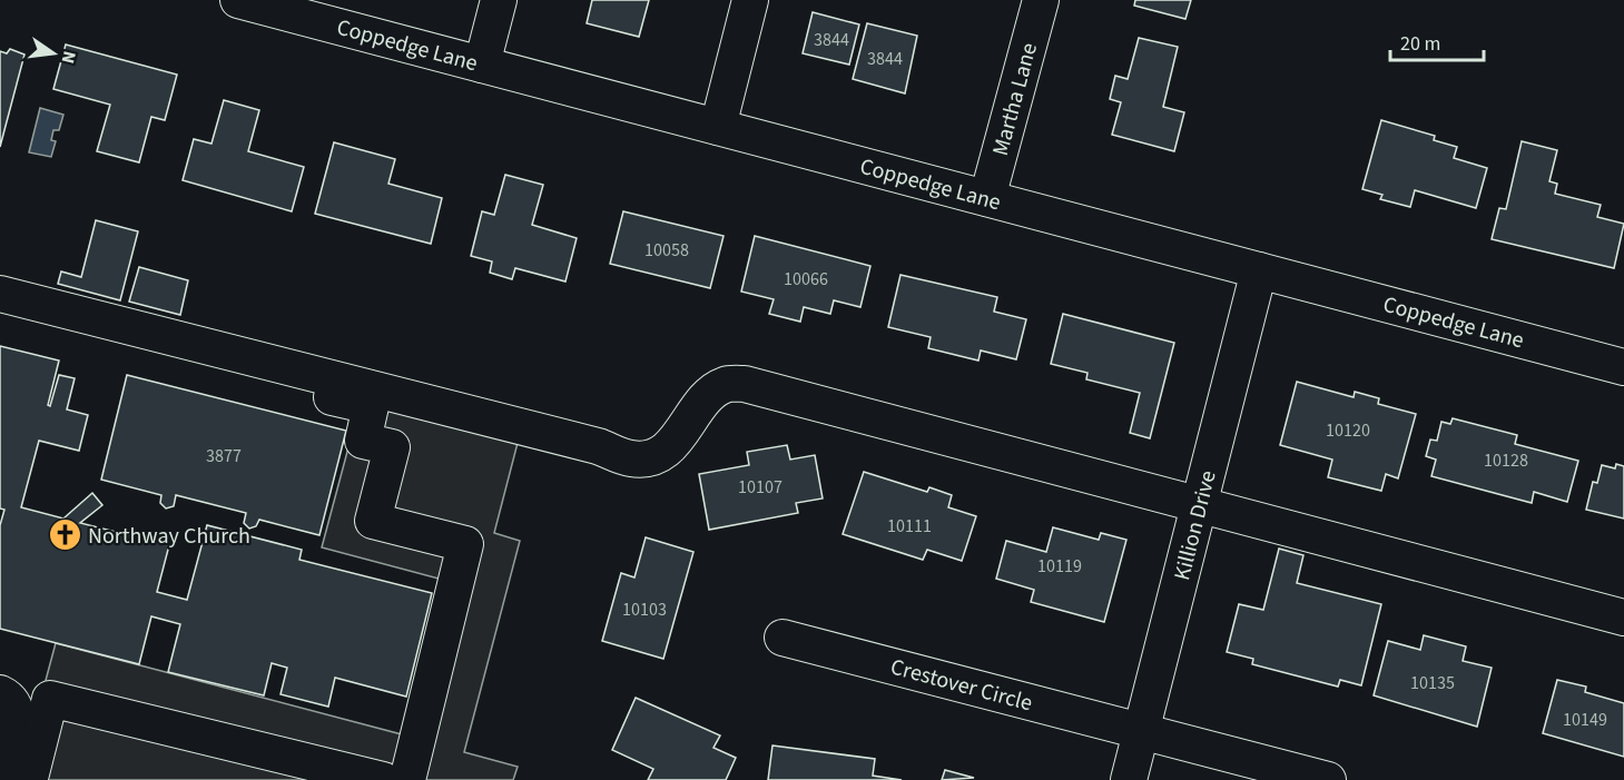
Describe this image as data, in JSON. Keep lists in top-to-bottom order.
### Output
{
  "streets": {
    "street": [
      "Coppedge Lane",
      "Martha Lane",
      "Killion Drive",
      "Crestover Circle"
    ]
  },
  "crossings": [
    ["Coppedge Lane", "Martha Lane"],
    ["Coppedge Lane", "Killion Drive"],
    ["Killion Drive", "Crestover Circle"]
  ],
  "places": {
    "church": ["Northway Church"]
  },
  "house_numbers": [
    "3844",
    "3844",
    "10058",
    "10066",
    "10120",
    "3877",
    "10128",
    "10107",
    "10111",
    "10119",
    "10103",
    "10135",
    "10149"
  ],
  "scale_bar": "20 m",
  "north": "right"
}
